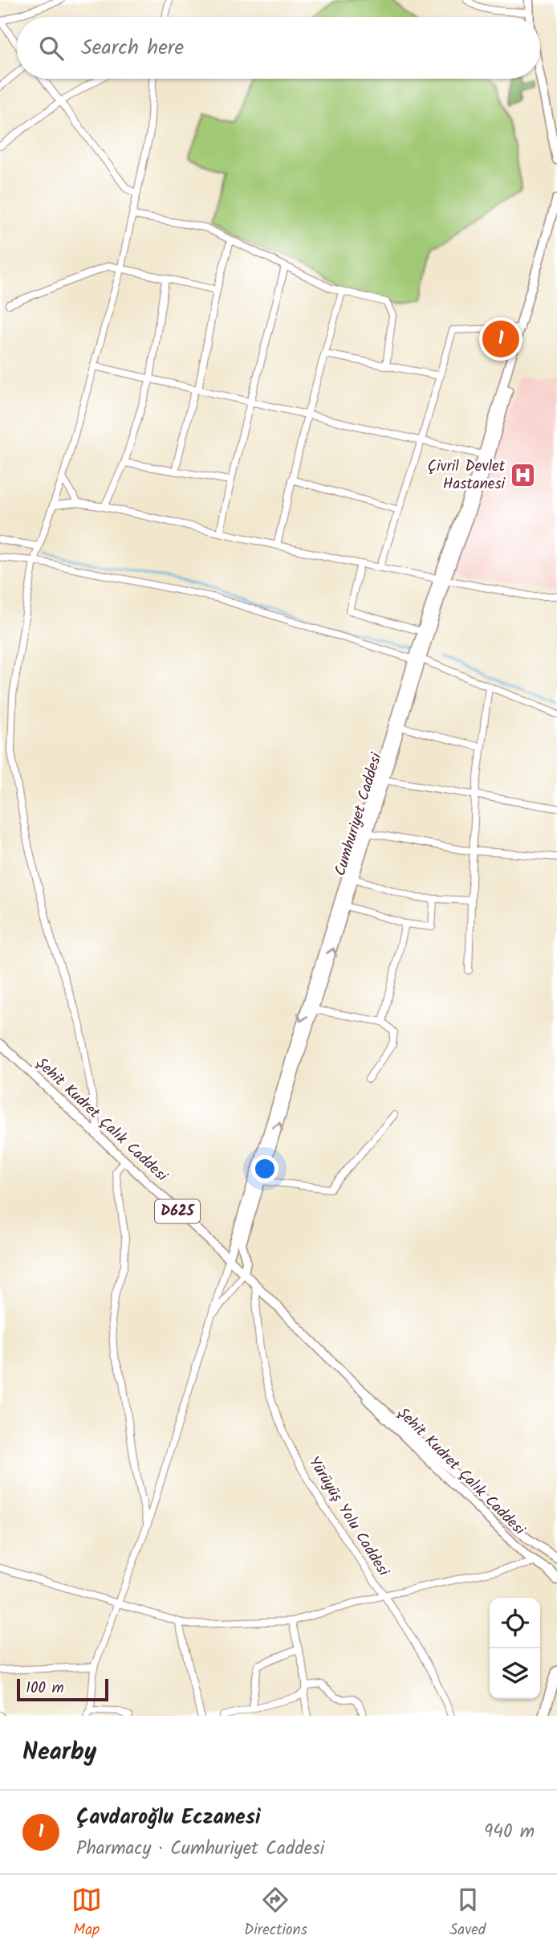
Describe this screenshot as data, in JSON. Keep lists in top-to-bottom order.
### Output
{
  "streets": {
    "main road": ["Cumhuriyet Caddesi", "Şehit Kudret Çalık Caddesi", "D625"],
    "street": ["Yürüyüş Yolu Caddesi"]
  },
  "crossings": [
    ["Cumhuriyet Caddesi", "Şehit Kudret Çalık Caddesi"],
    ["Şehit Kudret Çalık Caddesi", "Yürüyüş Yolu Caddesi"]
  ],
  "places": {
    "hospital": ["Çivril Devlet Hastanesi"]
  },
  "scale_bar": "100 m",
  "page": {
    "search": "Search here",
    "pins": "1",
    "scale": "100 m",
    "heading": "Nearby",
    "list": [
      {
        "mark": "1",
        "name": "Çavdaroğlu Eczanesi",
        "note": "Pharmacy · Cumhuriyet Caddesi",
        "value": "940 m"
      }
    ],
    "nav": ["Map", "Directions", "Saved"]
  }
}
